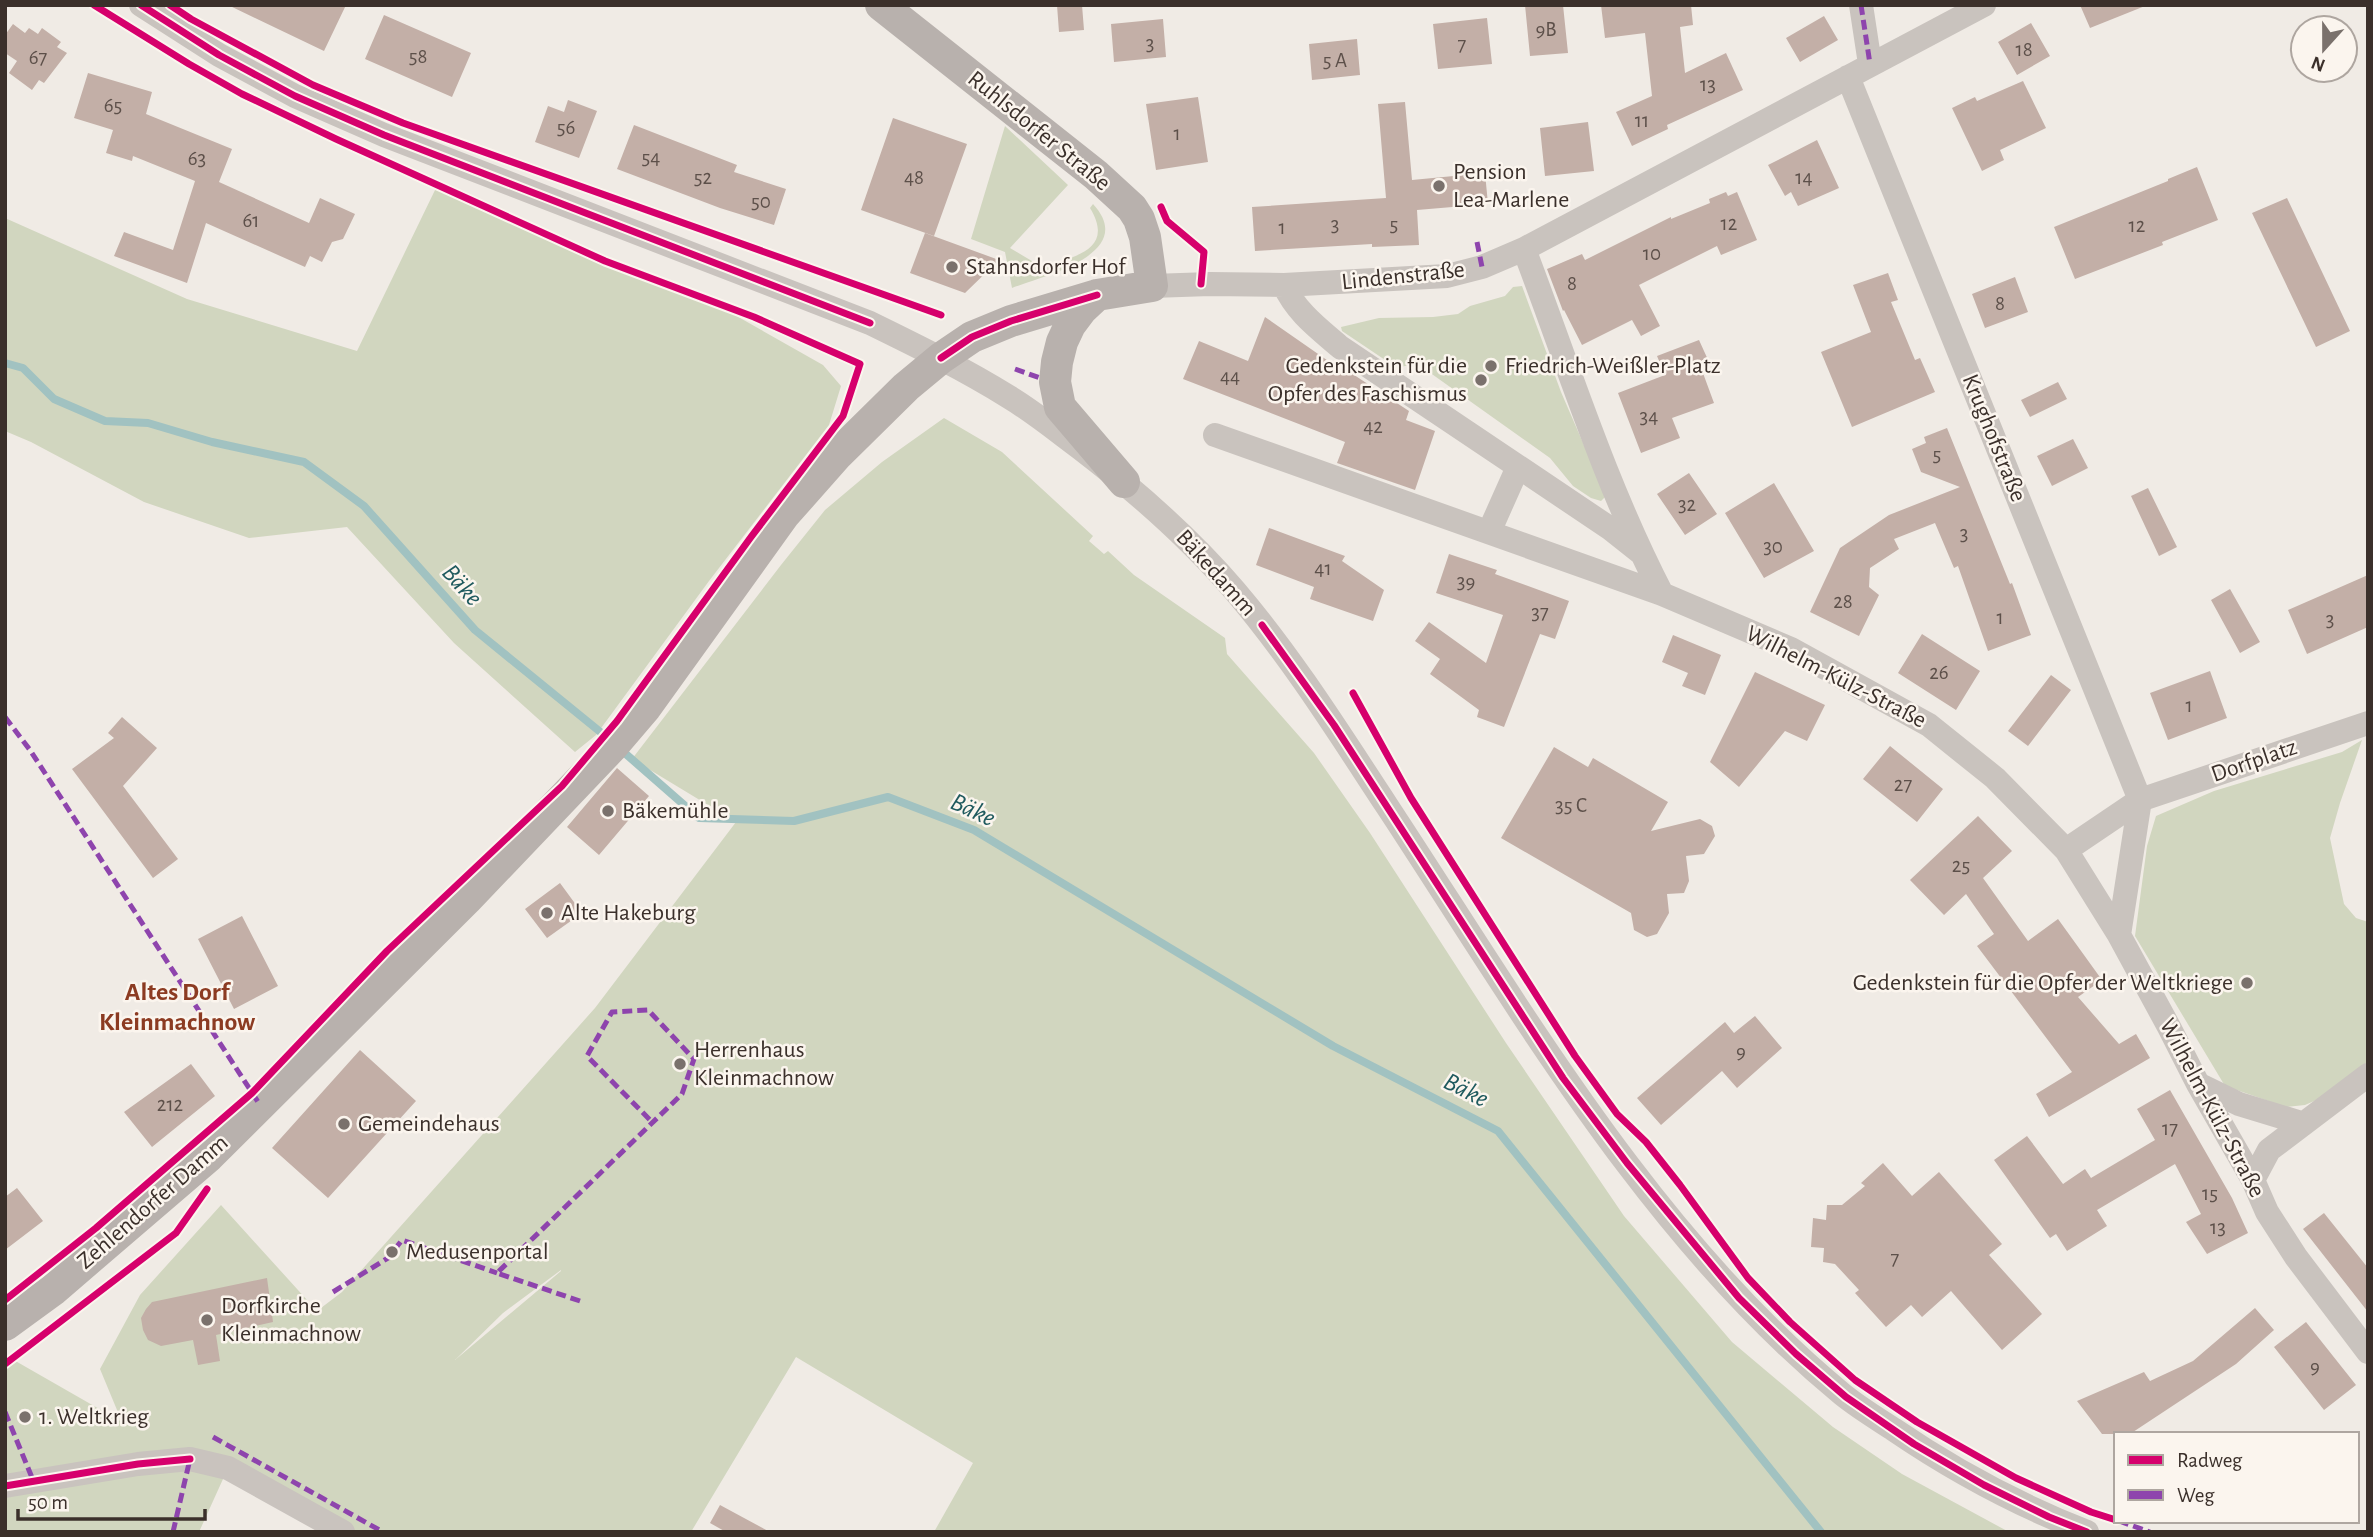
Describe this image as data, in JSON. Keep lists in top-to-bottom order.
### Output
{
  "streets": {
    "main road": ["Ruhlsdorfer Straße", "Lindenstraße", "Zehlendorfer Damm"],
    "street": [
      "Krughofstraße",
      "Bäkedamm",
      "Wilhelm-Külz-Straße",
      "Dorfplatz"
    ]
  },
  "crossings": [
    ["Ruhlsdorfer Straße", "Lindenstraße"],
    ["Lindenstraße", "Krughofstraße"],
    ["Lindenstraße", "Bäkedamm"],
    ["Lindenstraße", "Zehlendorfer Damm"],
    ["Krughofstraße", "Dorfplatz"],
    ["Bäkedamm", "Zehlendorfer Damm"],
    ["Wilhelm-Külz-Straße", "Dorfplatz"]
  ],
  "districts": ["Altes Dorf Kleinmachnow"],
  "water": ["Bäke"],
  "places": [
    "Pension Lea-Marlene",
    "Stahnsdorfer Hof",
    "Friedrich-Weißler-Platz",
    "Gedenkstein für die Opfer des Faschismus",
    "Bäkemühle",
    "Alte Hakeburg",
    "Gedenkstein für die Opfer der Weltkriege",
    "Herrenhaus Kleinmachnow",
    "Gemeindehaus",
    "Medusenportal",
    "Dorfkirche Kleinmachnow",
    "1. Weltkrieg"
  ],
  "house_numbers": [
    "9B",
    "3",
    "7",
    "18",
    "58",
    "67",
    "5 A",
    "13",
    "65",
    "11",
    "56",
    "1",
    "54",
    "63",
    "52",
    "48",
    "14",
    "50",
    "61",
    "12",
    "3",
    "5",
    "12",
    "1",
    "10",
    "8",
    "8",
    "44",
    "34",
    "42",
    "5",
    "32",
    "3",
    "30",
    "41",
    "39",
    "28",
    "37",
    "1",
    "3",
    "26",
    "1",
    "27",
    "35 C",
    "25",
    "9",
    "212",
    "17",
    "15",
    "13",
    "7",
    "9"
  ],
  "legend": ["Radweg", "Weg"],
  "scale_bar": "50 m",
  "north": "bottom"
}
